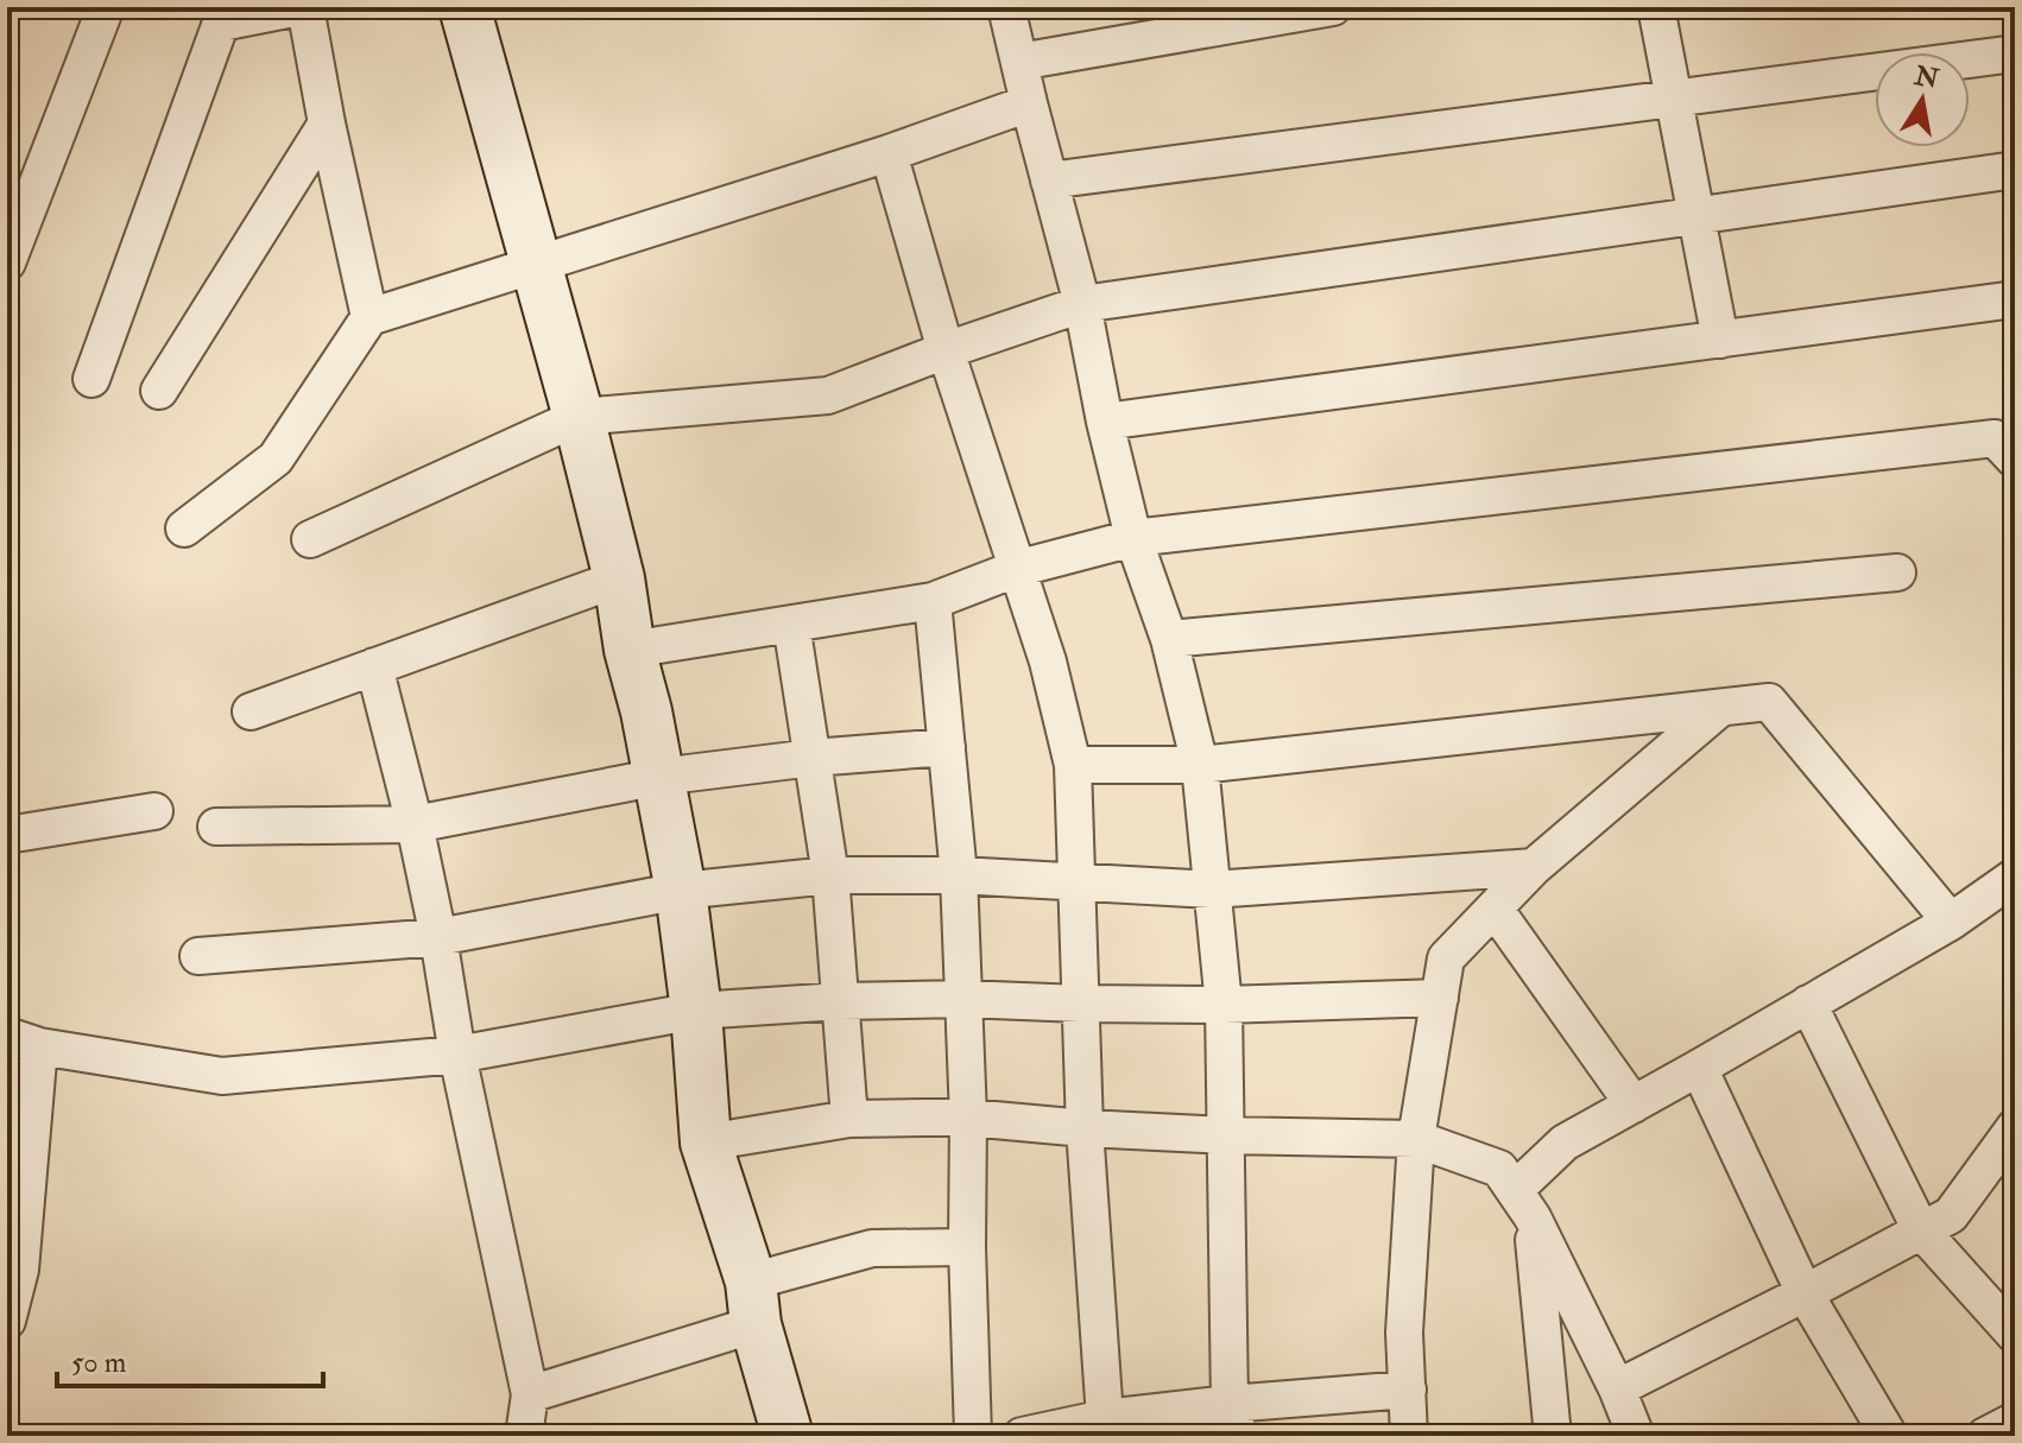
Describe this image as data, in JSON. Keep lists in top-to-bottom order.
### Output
{
  "scale_bar": "50 m",
  "north": "top"
}
